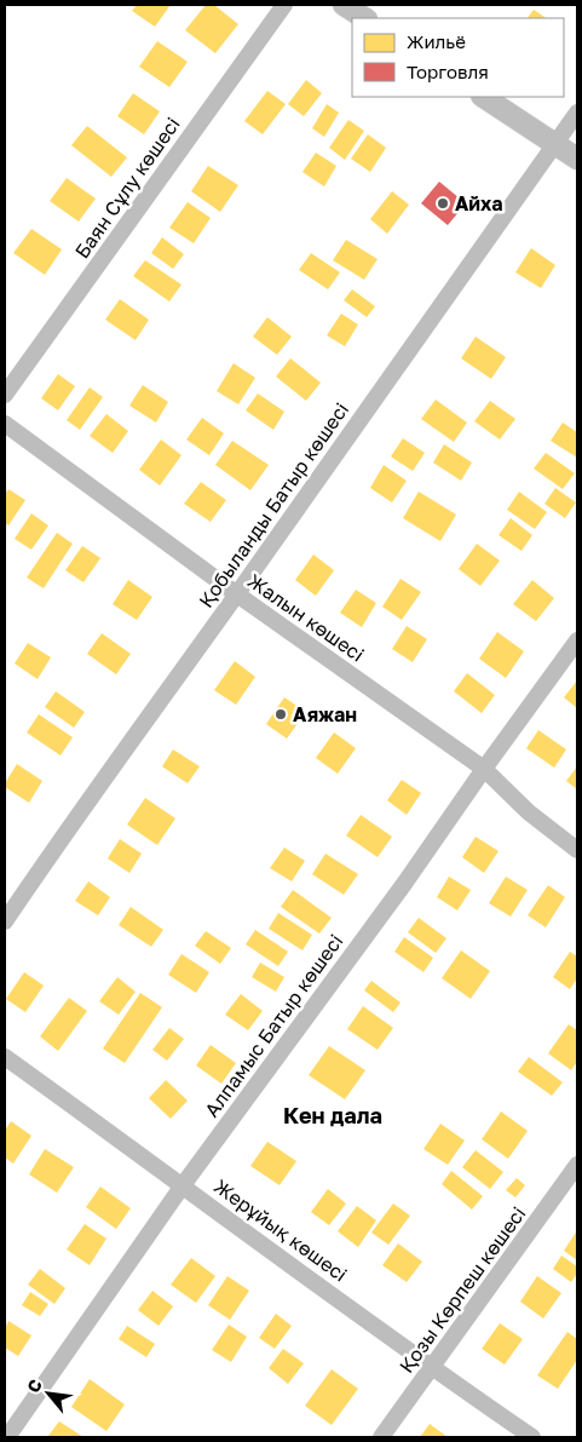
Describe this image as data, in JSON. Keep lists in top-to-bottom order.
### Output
{
  "streets": {
    "street": [
      "Баян Сұлу көшесі",
      "Қобыланды Батыр көшесі",
      "Жалын көшесі",
      "Алпамыс Батыр көшесі",
      "Жерұйық көшесі",
      "Қозы Көрпеш көшесі"
    ]
  },
  "crossings": [
    ["Қобыланды Батыр көшесі", "Жалын көшесі"],
    ["Жалын көшесі", "Алпамыс Батыр көшесі"],
    ["Алпамыс Батыр көшесі", "Жерұйық көшесі"],
    ["Жерұйық көшесі", "Қозы Көрпеш көшесі"]
  ],
  "districts": ["Кен дала"],
  "places": ["Айха", "Аяжан"],
  "legend": ["Жильё", "Торговля"],
  "north": "top left"
}
